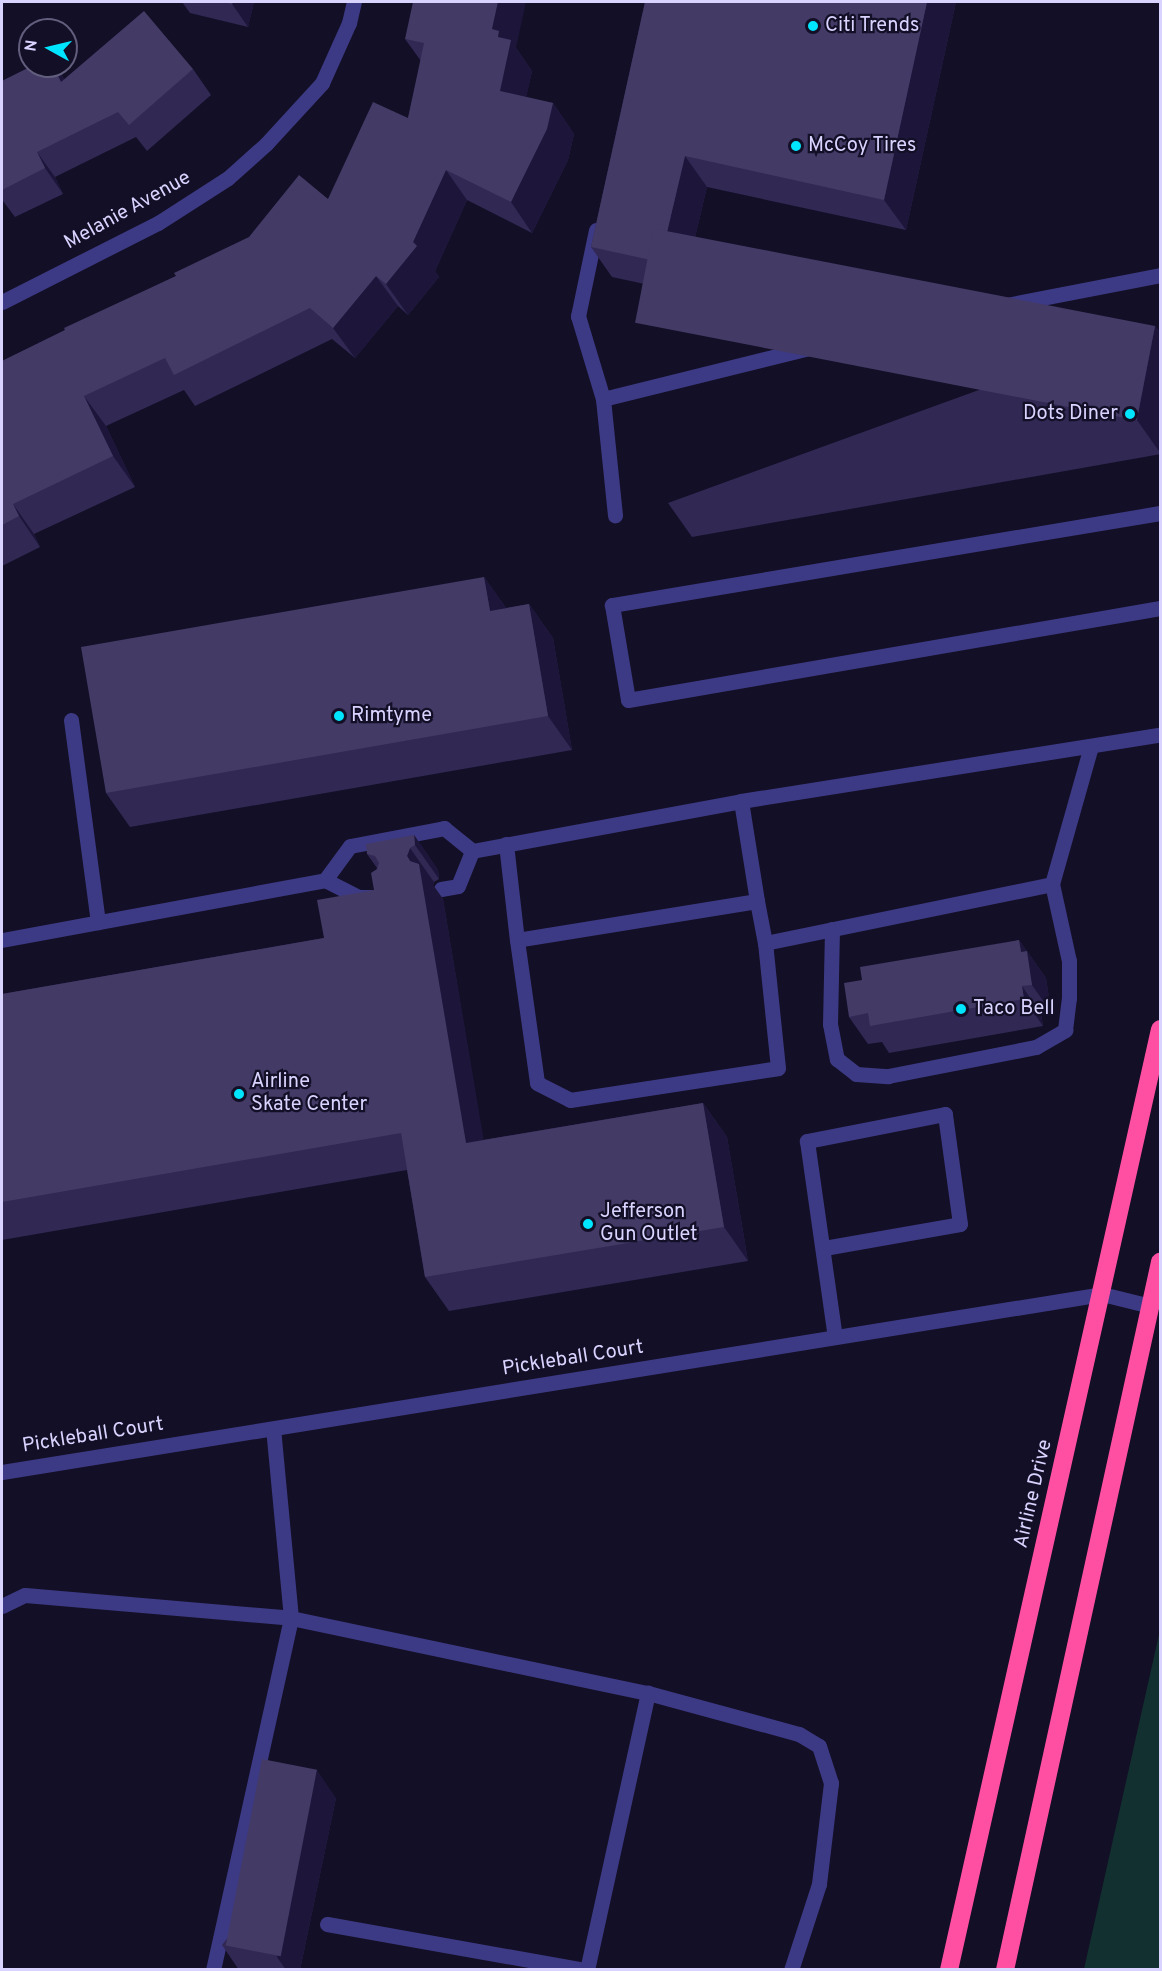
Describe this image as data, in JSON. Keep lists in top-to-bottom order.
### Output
{
  "streets": {
    "highway": ["Airline Drive"],
    "street": ["Melanie Avenue", "Pickleball Court"]
  },
  "crossings": [
    ["Pickleball Court", "Airline Drive"]
  ],
  "places": [
    "Citi Trends",
    "McCoy Tires",
    "Dots Diner",
    "Rimtyme",
    "Taco Bell",
    "Airline Skate Center",
    "Jefferson Gun Outlet"
  ],
  "north": "left"
}
